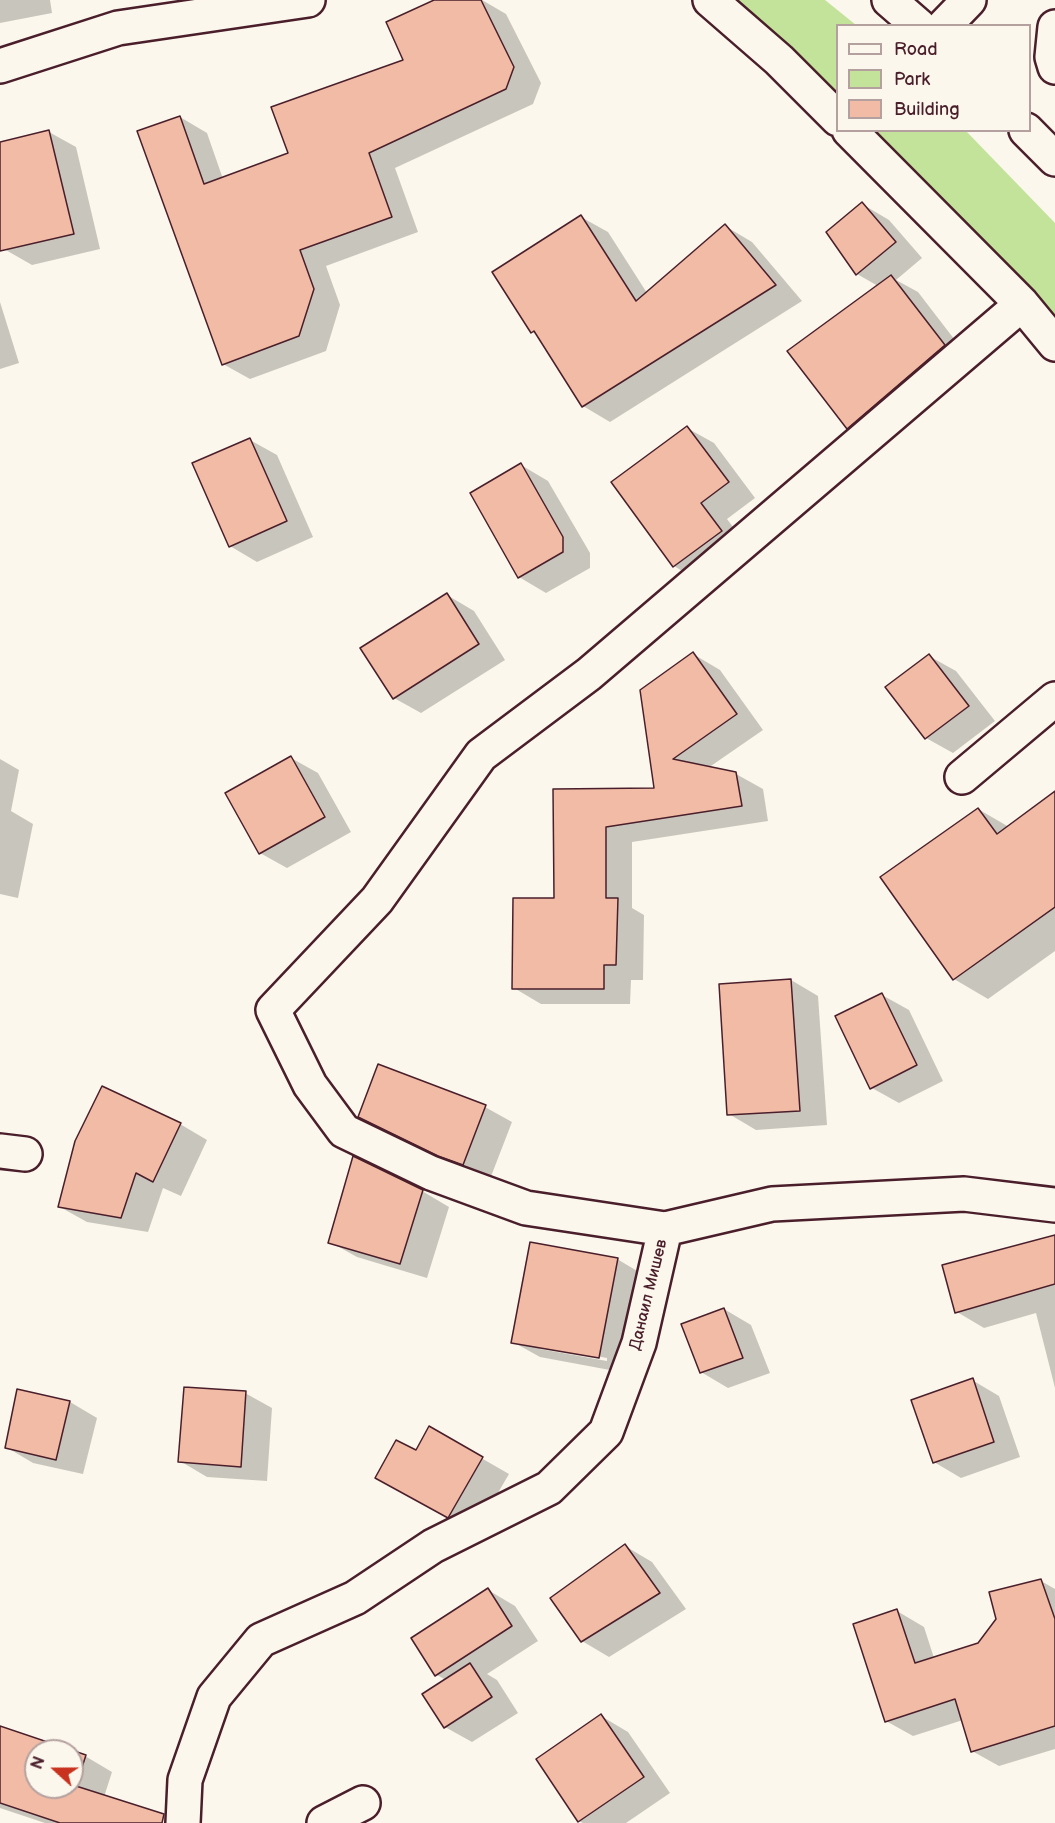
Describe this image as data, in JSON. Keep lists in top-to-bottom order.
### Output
{
  "streets": {
    "street": ["Данаил Мишев"]
  },
  "legend": ["Road", "Park", "Building"],
  "north": "left"
}
